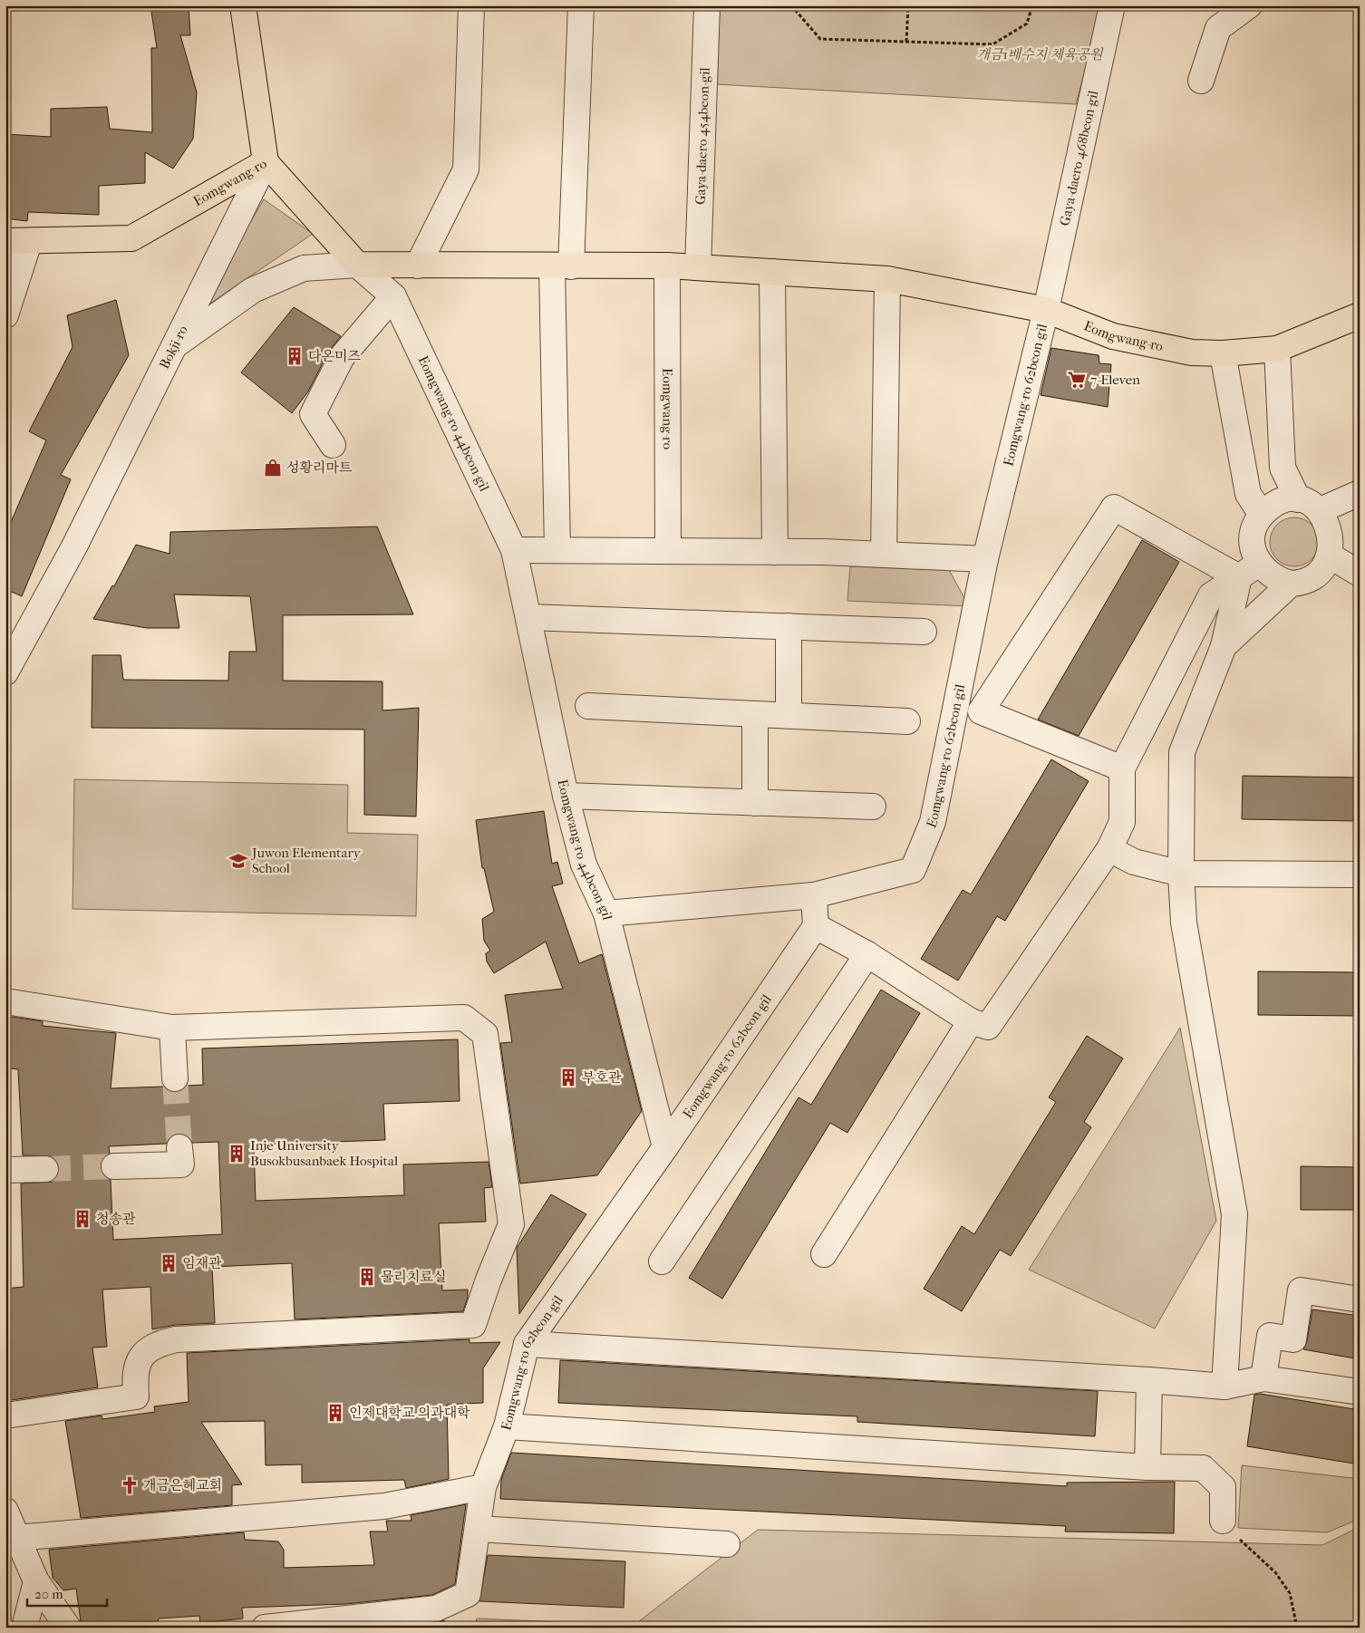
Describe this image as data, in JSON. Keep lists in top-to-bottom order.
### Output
{
  "streets": {
    "main road": ["Eomgwang-ro"],
    "street": [
      "Gaya-daero 454beon-gil",
      "Gaya-daero 468beon-gil",
      "Bokji-ro",
      "Eomgwang-ro 62beon-gil",
      "Eomgwang-ro 44beon-gil"
    ]
  },
  "crossings": [
    ["Gaya-daero 454beon-gil", "Eomgwang-ro"],
    ["Gaya-daero 468beon-gil", "Eomgwang-ro"],
    ["Gaya-daero 468beon-gil", "Eomgwang-ro 62beon-gil"],
    ["Eomgwang-ro", "Bokji-ro"],
    ["Eomgwang-ro", "Eomgwang-ro 62beon-gil"],
    ["Eomgwang-ro", "Eomgwang-ro 44beon-gil"],
    ["Eomgwang-ro 62beon-gil", "Eomgwang-ro 44beon-gil"]
  ],
  "parks": ["개금1배수지 체육공원"],
  "places": {
    "building": [
      "다온미즈",
      "부호관",
      "Inje University Busokbusanbaek Hospital",
      "청송관",
      "임재관",
      "물리치료실",
      "인제대학교 의과대학"
    ],
    "supermarket": ["7-Eleven"],
    "shop": ["성황리마트"],
    "school or university": ["Juwon Elementary School"],
    "church": ["개금은혜교회"]
  },
  "scale_bar": "20 m"
}
